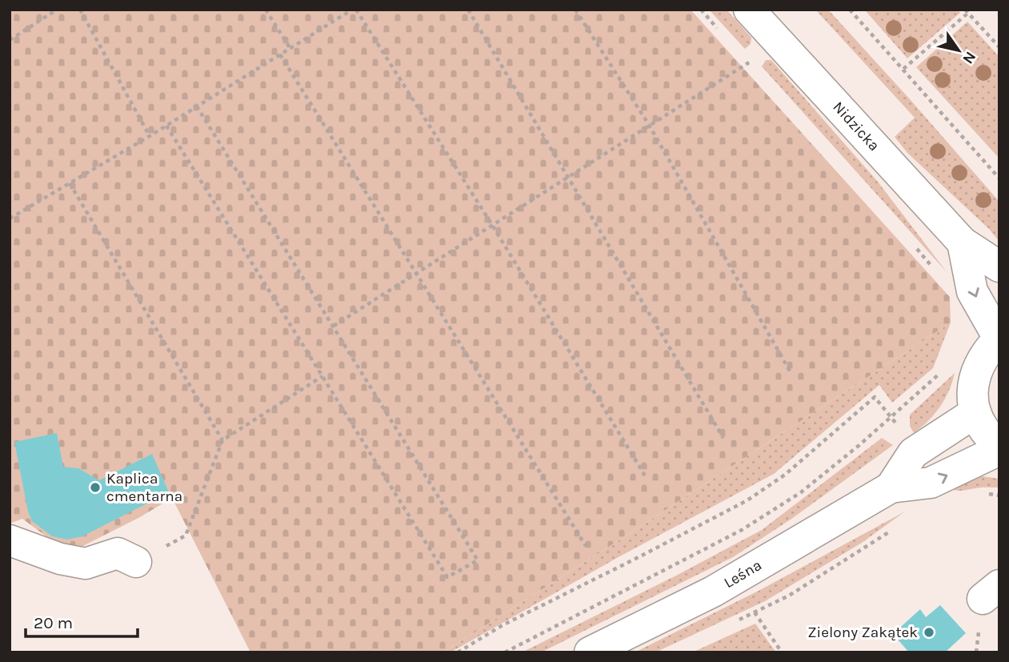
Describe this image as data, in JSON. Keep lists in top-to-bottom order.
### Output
{
  "streets": {
    "street": ["Nidzicka", "Leśna"]
  },
  "places": ["Kaplica cmentarna", "Zielony Zakątek"],
  "scale_bar": "20 m",
  "north": "bottom right"
}
